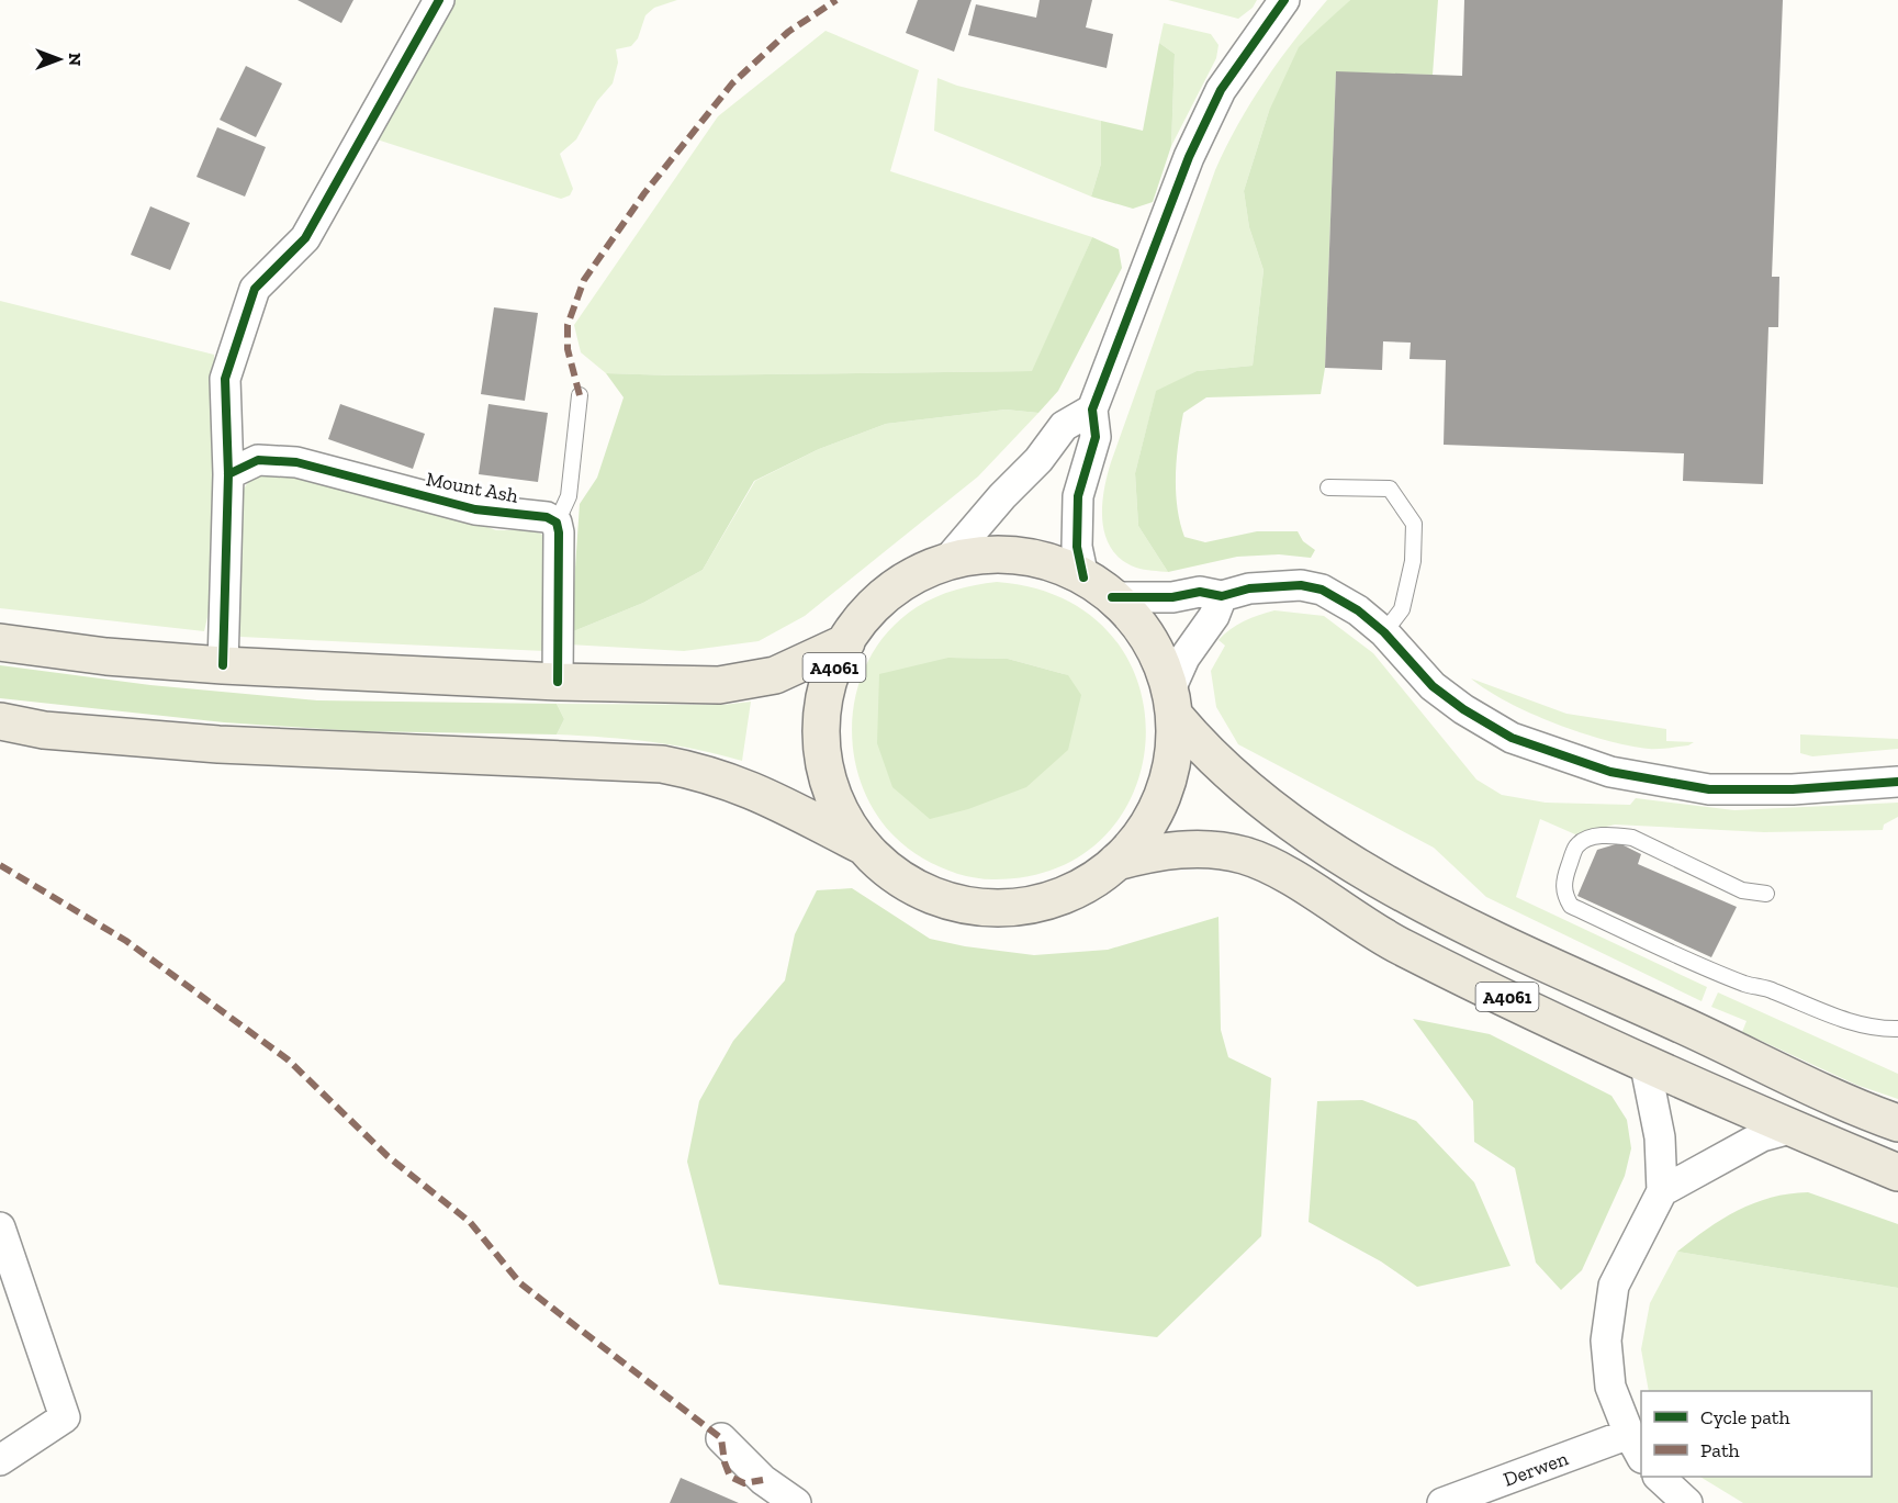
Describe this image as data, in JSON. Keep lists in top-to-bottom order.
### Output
{
  "streets": {
    "main road": ["A4061"],
    "street": ["Mount Ash", "Derwen"]
  },
  "legend": ["Cycle path", "Path"],
  "north": "right"
}
